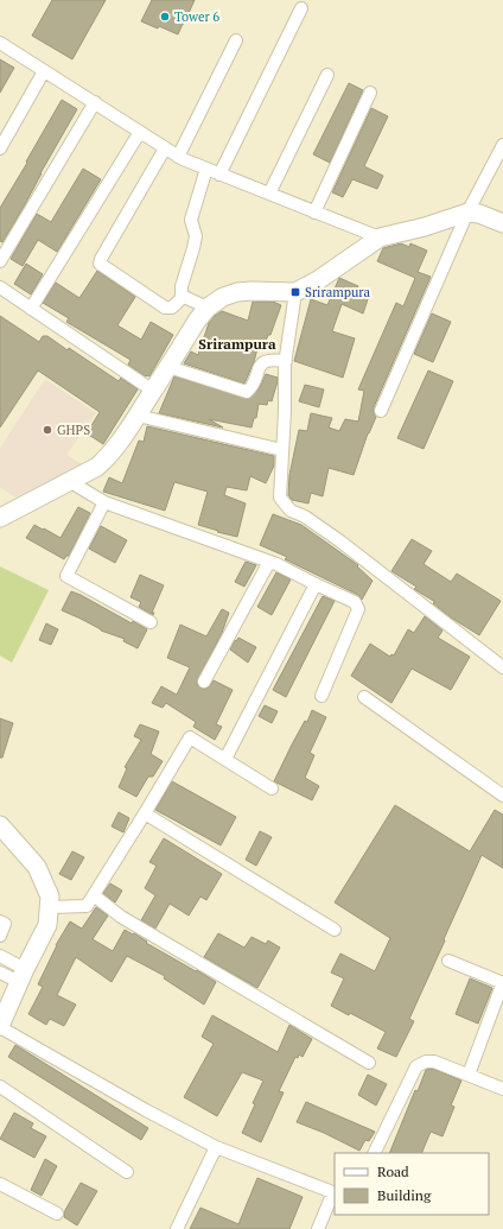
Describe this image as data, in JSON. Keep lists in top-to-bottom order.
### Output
{
  "districts": ["Srirampura"],
  "places": {
    "other": ["Tower 6", "GHPS"],
    "transit": ["Srirampura"]
  },
  "legend": ["Road", "Building"]
}
